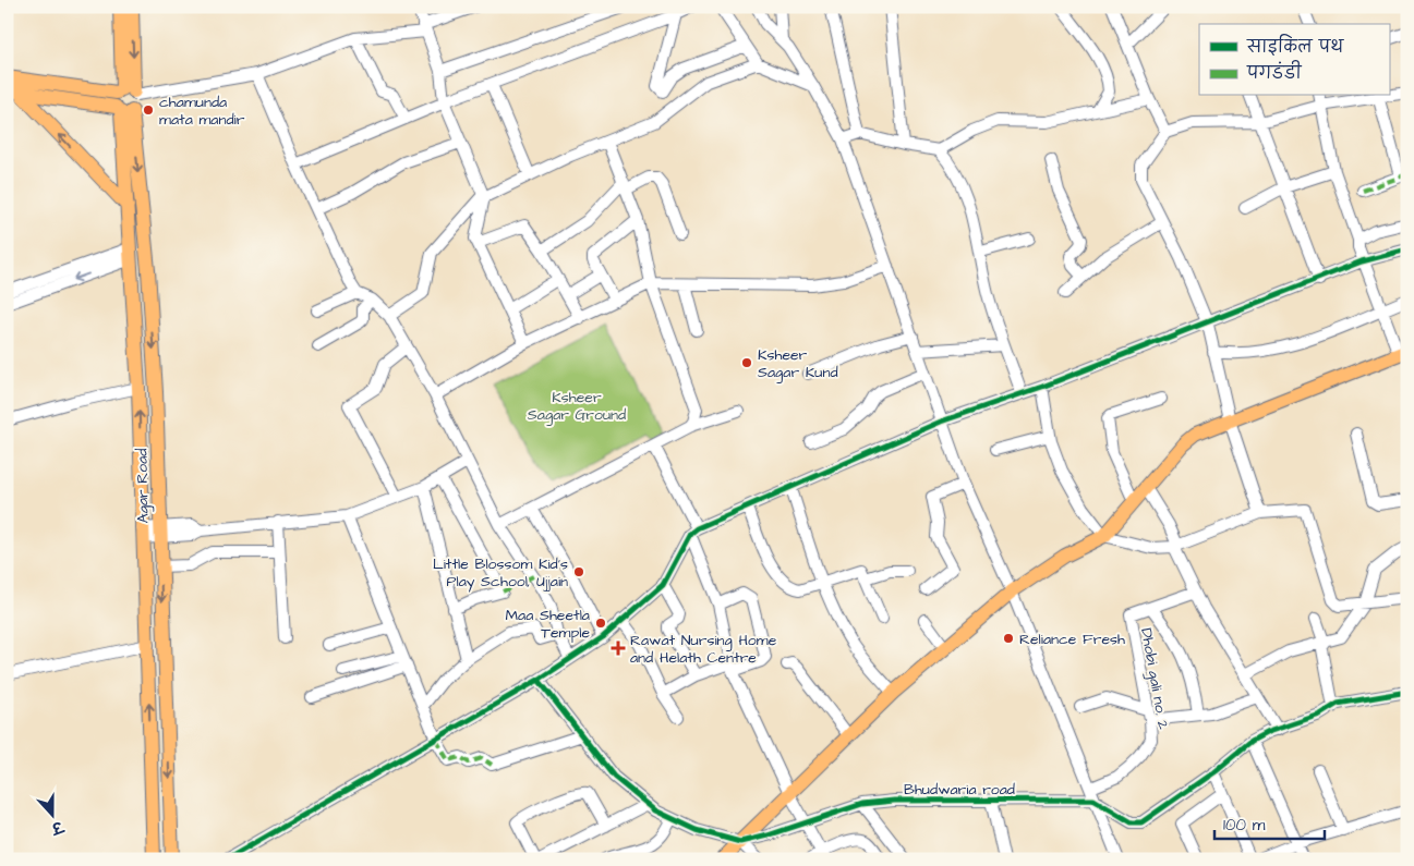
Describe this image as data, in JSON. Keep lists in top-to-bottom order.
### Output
{
  "streets": {
    "main road": ["Agar Road"],
    "street": ["Dhobi gali no. 2", "Bhudwaria road"]
  },
  "parks": ["Ksheer Sagar Ground"],
  "places": {
    "other": [
      "chamunda mata mandir",
      "Ksheer Sagar Kund",
      "Little Blossom Kid's Play School, Ujjain",
      "Maa Sheetla Temple",
      "Reliance Fresh"
    ],
    "health": ["Rawat Nursing Home and Helath Centre"]
  },
  "legend": ["साइकिल पथ", "पगडंडी"],
  "scale_bar": "100 m",
  "north": "bottom"
}
